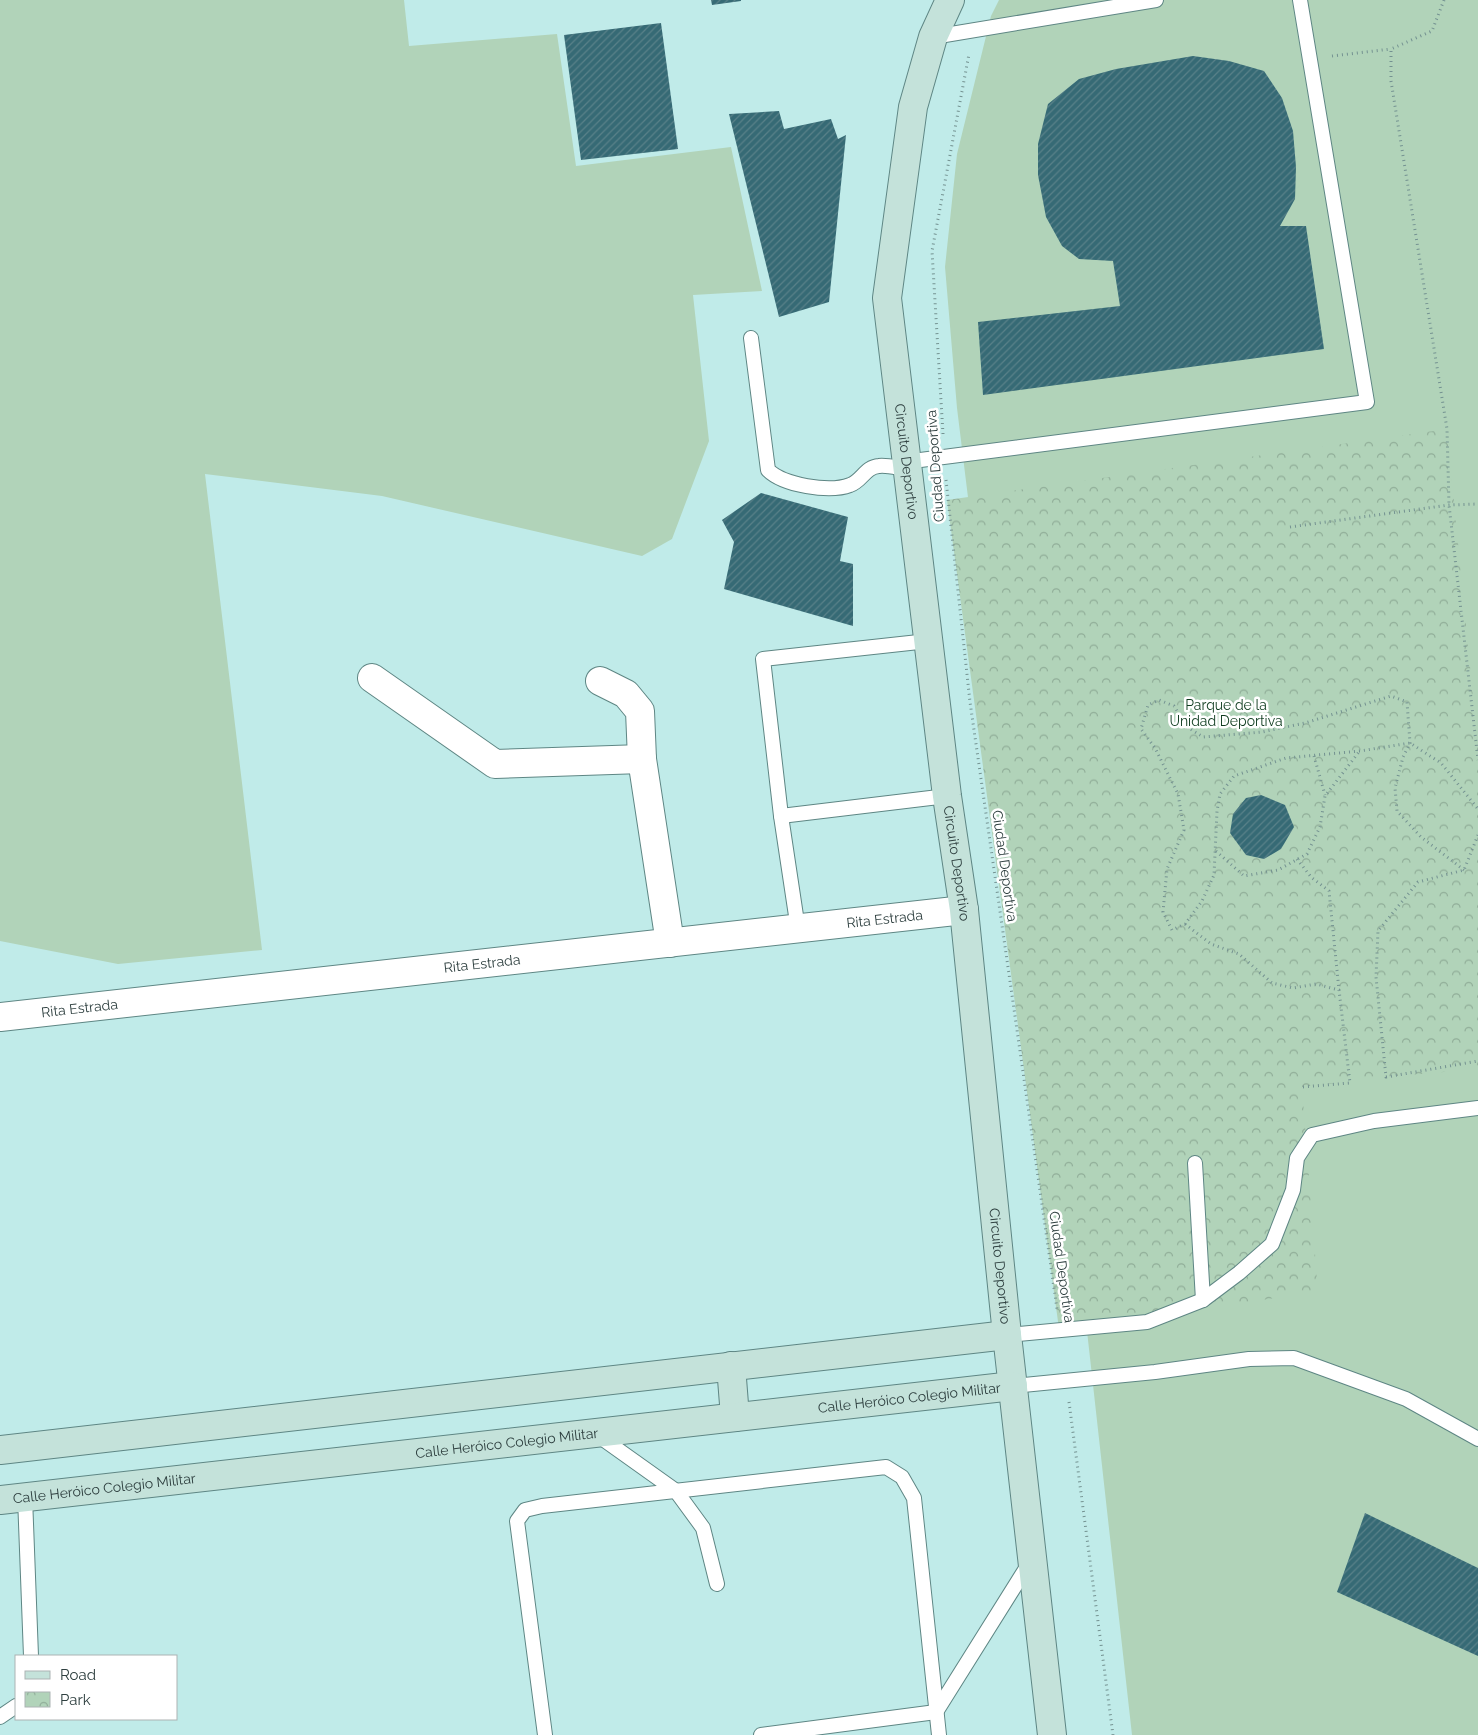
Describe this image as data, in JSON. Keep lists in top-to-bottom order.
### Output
{
  "streets": {
    "main road": ["Circuito Deportivo", "Calle Heróico Colegio Militar"],
    "street": ["Rita Estrada"],
    "path": ["Ciudad Deportiva"]
  },
  "crossings": [
    ["Circuito Deportivo", "Rita Estrada"],
    ["Circuito Deportivo", "Calle Heróico Colegio Militar"]
  ],
  "parks": ["Parque de la Unidad Deportiva"],
  "legend": ["Road", "Park"]
}
